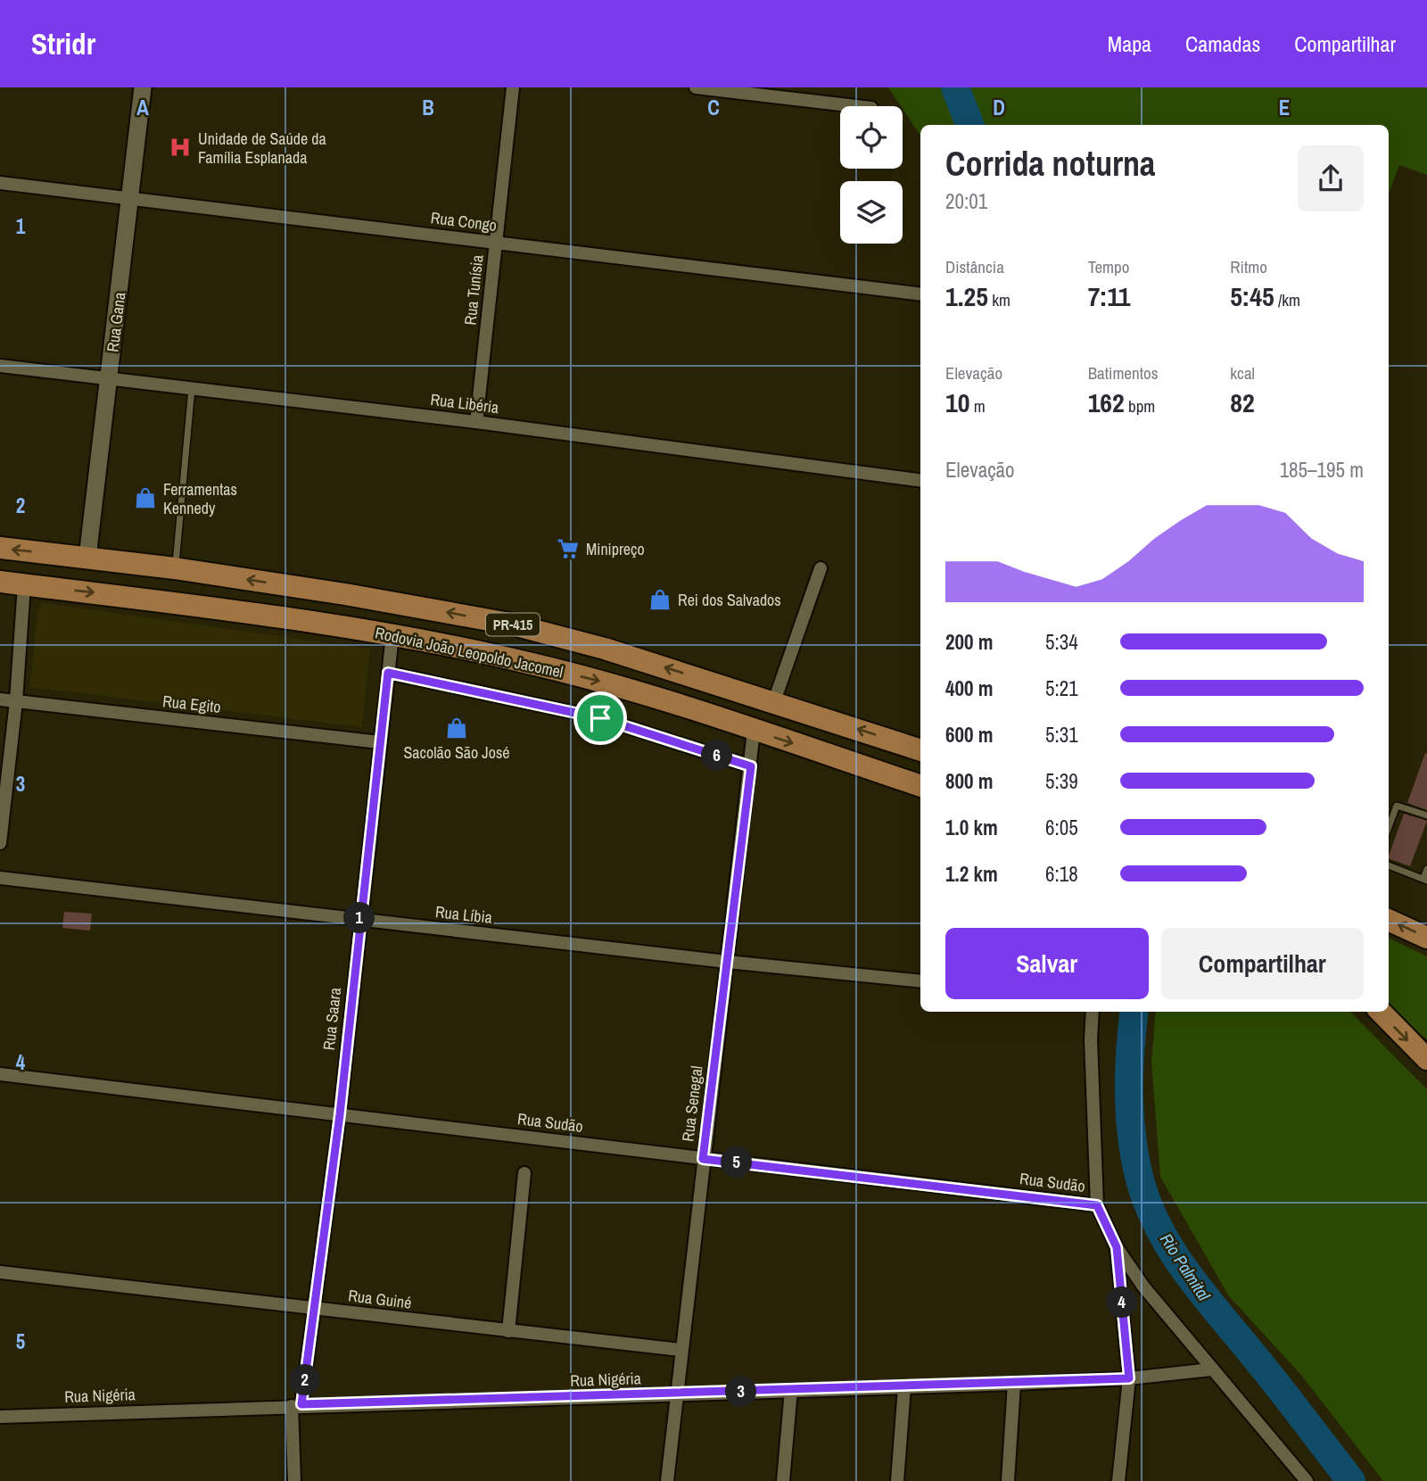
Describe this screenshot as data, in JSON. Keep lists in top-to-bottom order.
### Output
{
  "streets": {
    "highway": ["PR-415", "Rodovia João Leopoldo Jacomel"],
    "street": [
      "Rua Congo",
      "Rua Tunísia",
      "Rua Gana",
      "Rua Libéria",
      "Rua Egito",
      "Rua Líbia",
      "Rua Saara",
      "Rua Senegal",
      "Rua Sudão",
      "Rua Guiné",
      "Rua Nigéria"
    ]
  },
  "crossings": [
    ["Rua Congo", "Rua Tunísia"],
    ["Rua Congo", "Rua Gana"],
    ["Rua Tunísia", "Rua Libéria"],
    ["Rua Gana", "Rua Libéria"],
    ["Rua Gana", "Rodovia João Leopoldo Jacomel"],
    ["Rodovia João Leopoldo Jacomel", "Rua Saara"],
    ["Rodovia João Leopoldo Jacomel", "Rua Senegal"],
    ["Rua Egito", "Rua Saara"],
    ["Rua Líbia", "Rua Saara"],
    ["Rua Líbia", "Rua Senegal"],
    ["Rua Saara", "Rua Sudão"],
    ["Rua Saara", "Rua Guiné"],
    ["Rua Saara", "Rua Nigéria"],
    ["Rua Senegal", "Rua Sudão"],
    ["Rua Senegal", "Rua Guiné"],
    ["Rua Senegal", "Rua Nigéria"]
  ],
  "water": ["Rio Palmital"],
  "places": {
    "hospital": ["Unidade de Saúde da Família Esplanada"],
    "shop": ["Ferramentas Kennedy", "Rei dos Salvados", "Sacolão São José"],
    "supermarket": ["Minipreço"]
  },
  "page": {
    "header": "Stridr",
    "nav": ["Mapa", "Camadas", "Compartilhar"],
    "heading": ["Corrida noturna", "20:01"],
    "stats": [
      ["Distância", "1.25 km"],
      ["Tempo", "7:11"],
      ["Ritmo", "5:45 /km"],
      ["Elevação", "10 m"],
      ["Batimentos", "162 bpm"],
      ["kcal", "82"]
    ],
    "chart": ["Elevação", "185–195 m"],
    "list": [
      {
        "name": "200 m",
        "note": "5:34"
      },
      {
        "name": "400 m",
        "note": "5:21"
      },
      {
        "name": "600 m",
        "note": "5:31"
      },
      {
        "name": "800 m",
        "note": "5:39"
      },
      {
        "name": "1.0 km",
        "note": "6:05"
      },
      {
        "name": "1.2 km",
        "note": "6:18"
      }
    ],
    "pins": [
      "6",
      "1",
      "5",
      "4",
      "2",
      "3"
    ],
    "buttons": ["Salvar", "Compartilhar"]
  },
  "grid": {
    "columns": [
      "A",
      "B",
      "C",
      "D",
      "E"
    ],
    "rows": [
      "1",
      "2",
      "3",
      "4",
      "5"
    ]
  }
}
